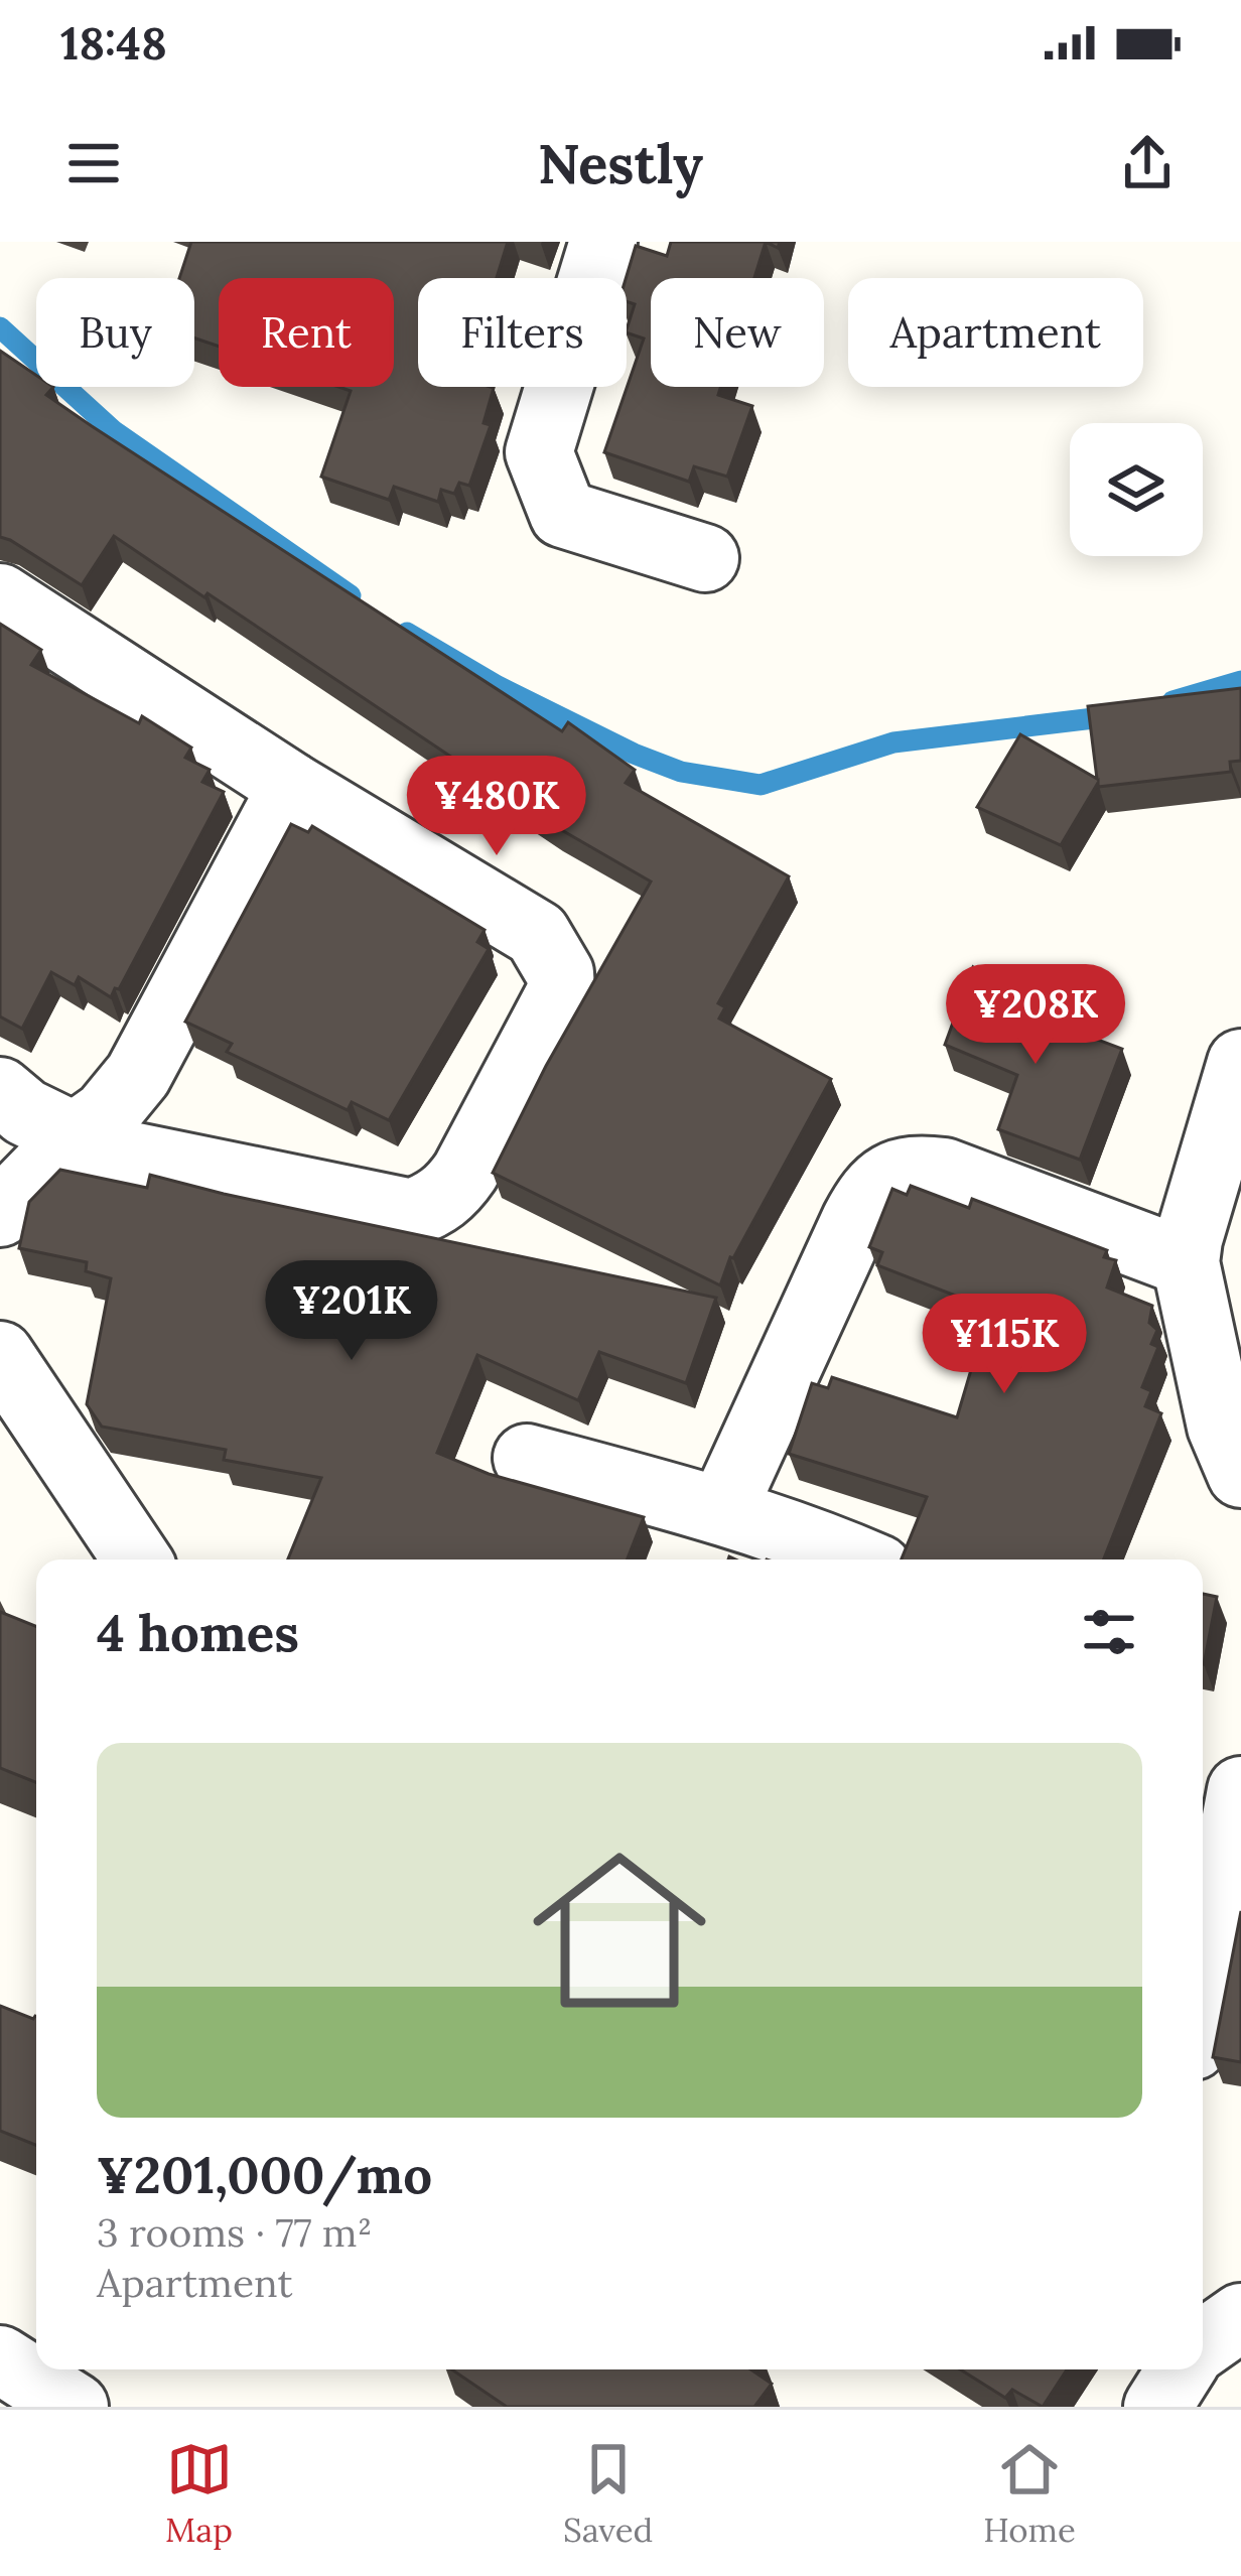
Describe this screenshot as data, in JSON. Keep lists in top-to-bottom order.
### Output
{
  "page": {
    "status": "18:48",
    "header": "Nestly",
    "chip": [
      "Buy",
      "Rent",
      "Filters",
      "New",
      "Apartment"
    ],
    "price": [
      "¥480K",
      "¥208K",
      "¥201K",
      "¥115K"
    ],
    "heading": "4 homes",
    "list": [
      {
        "name": "¥201,000/mo",
        "note": "3 rooms · 77 m² · Apartment"
      }
    ],
    "tabs": ["Map", "Saved", "Home"]
  }
}
